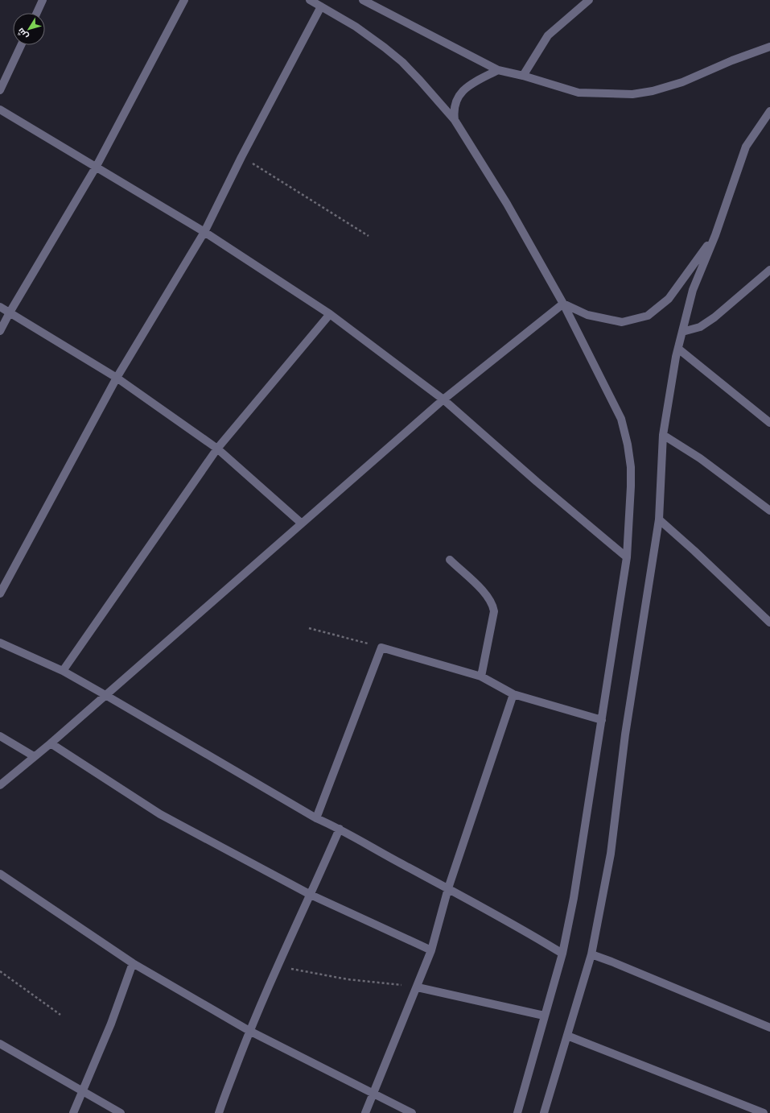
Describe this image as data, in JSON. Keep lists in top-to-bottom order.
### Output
{
  "north": "bottom left"
}
